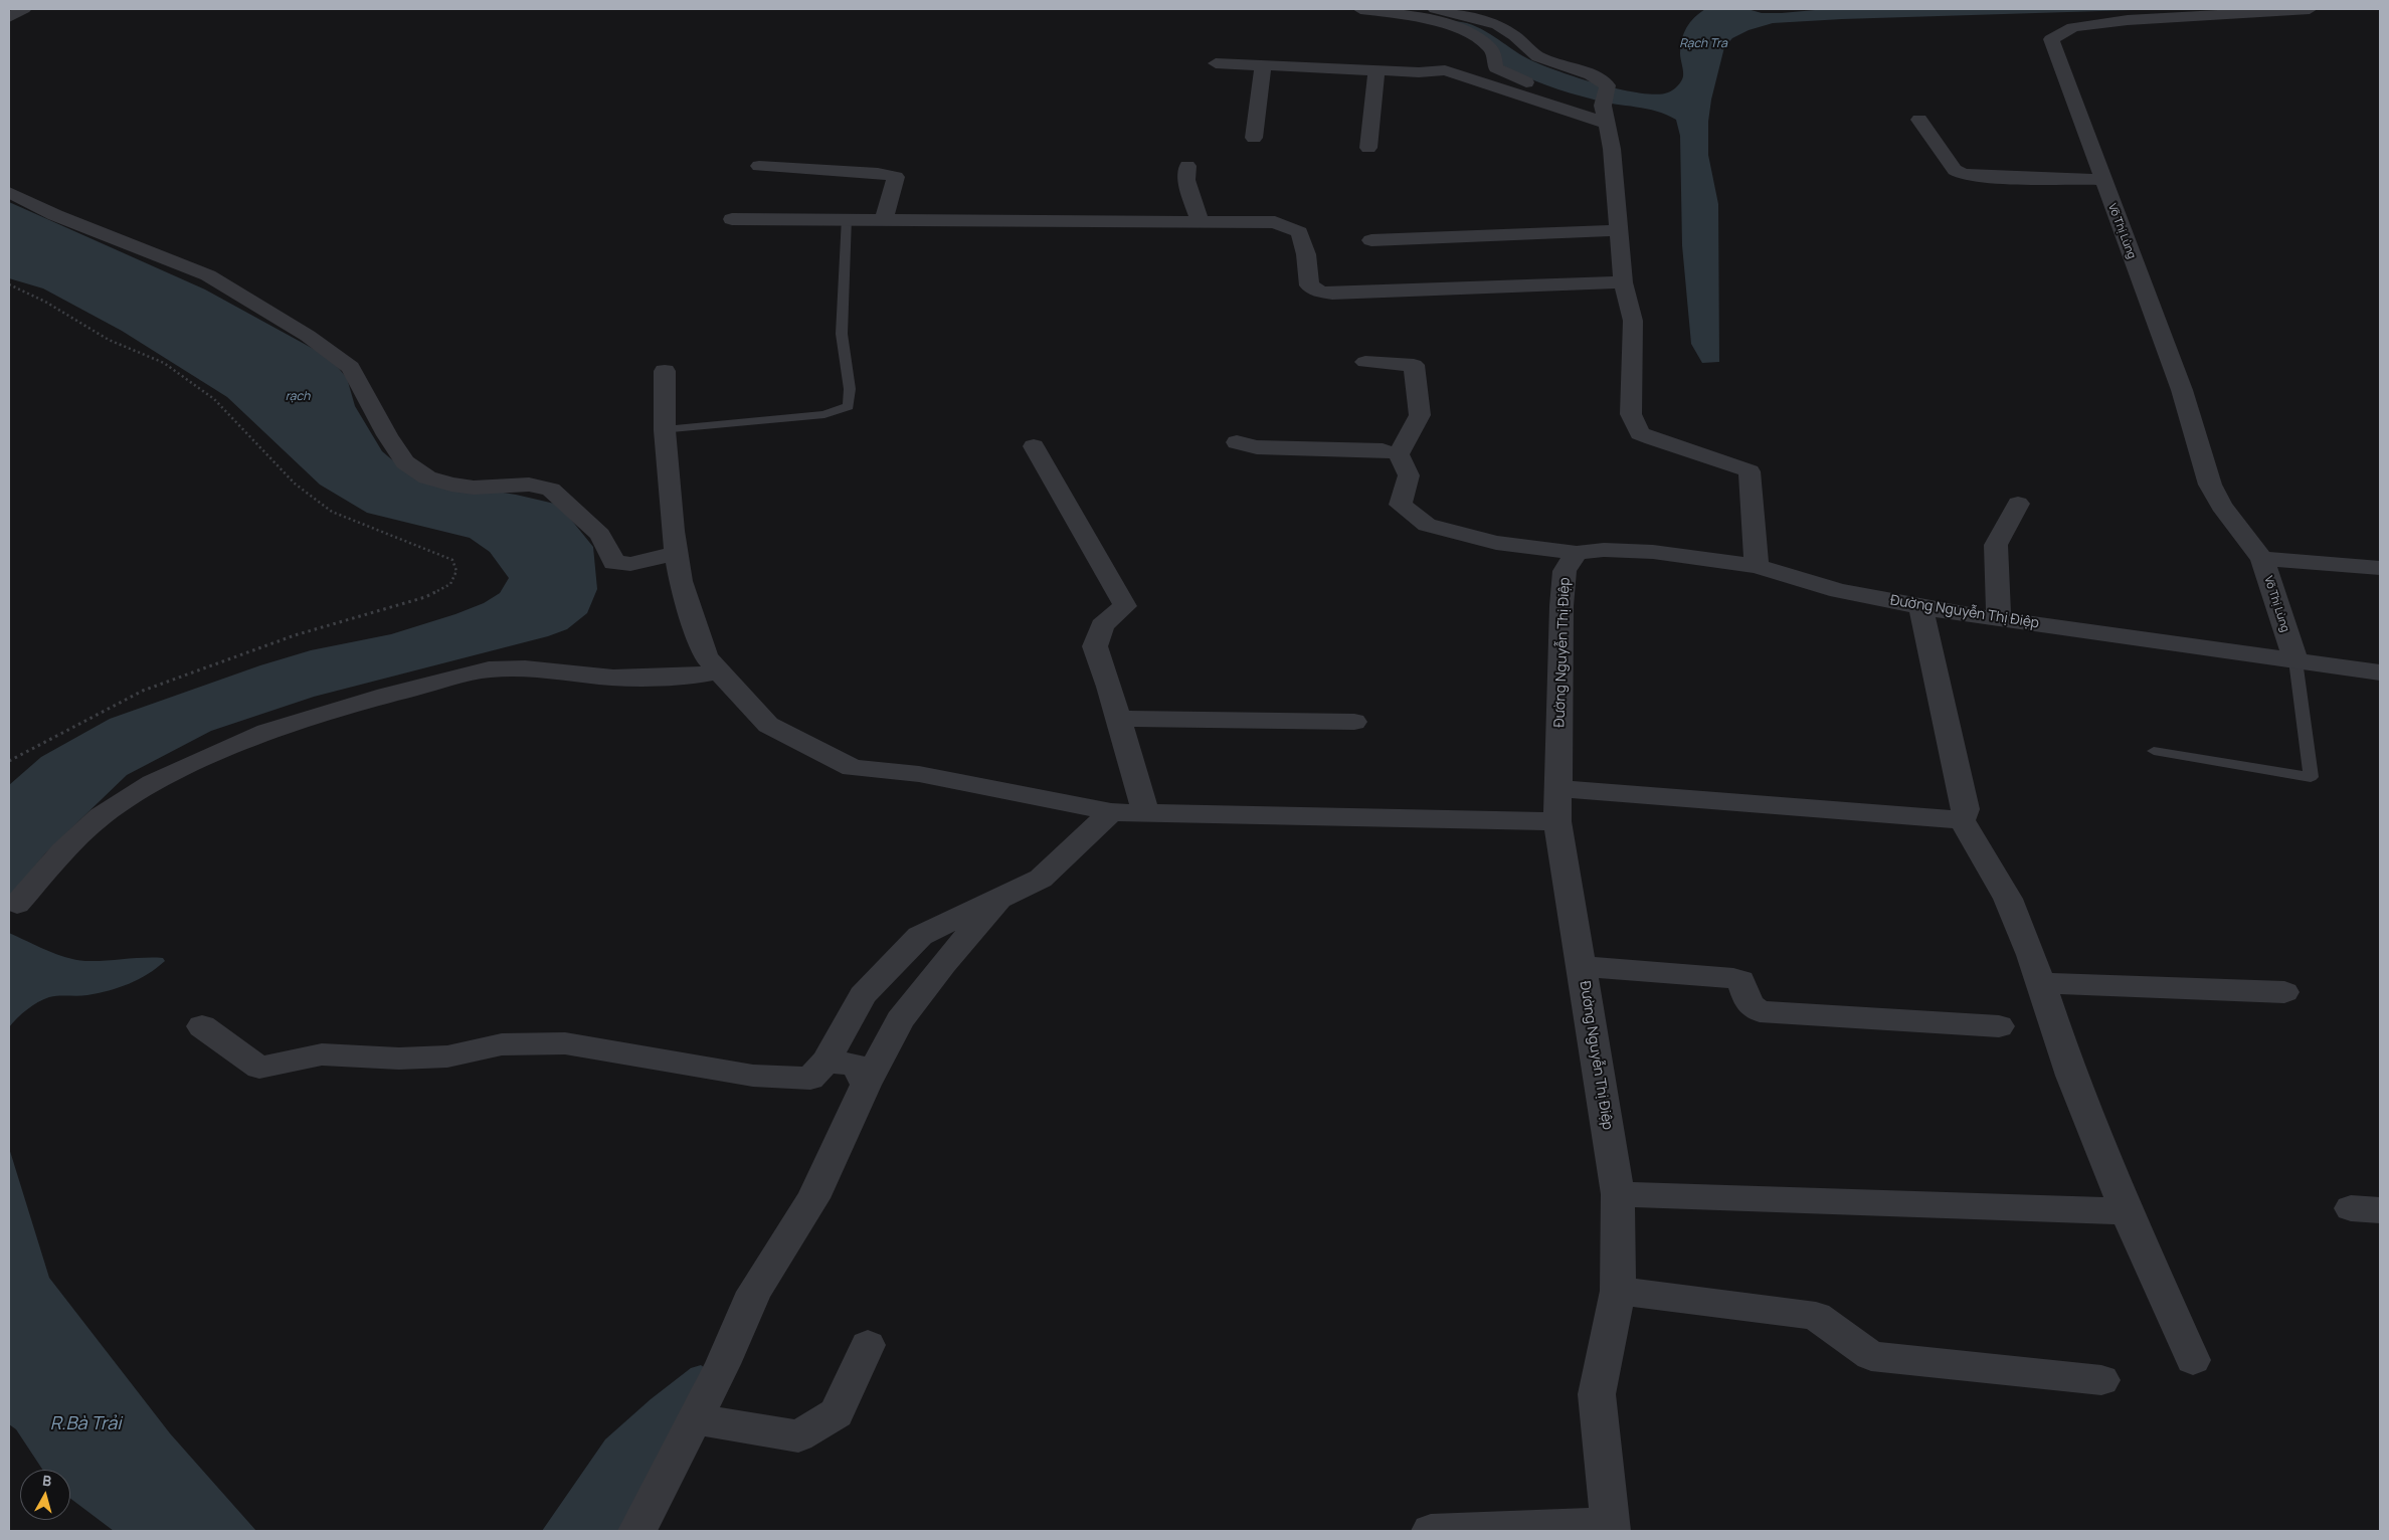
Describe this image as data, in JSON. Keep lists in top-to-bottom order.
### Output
{
  "streets": {
    "street": ["Võ Thị Lùng", "Đường Nguyễn Thị Điệp"]
  },
  "crossings": [
    ["Võ Thị Lùng", "Đường Nguyễn Thị Điệp"]
  ],
  "water": ["Rạch Tra", "rạch", "R.Bà Trải"],
  "north": "top"
}
